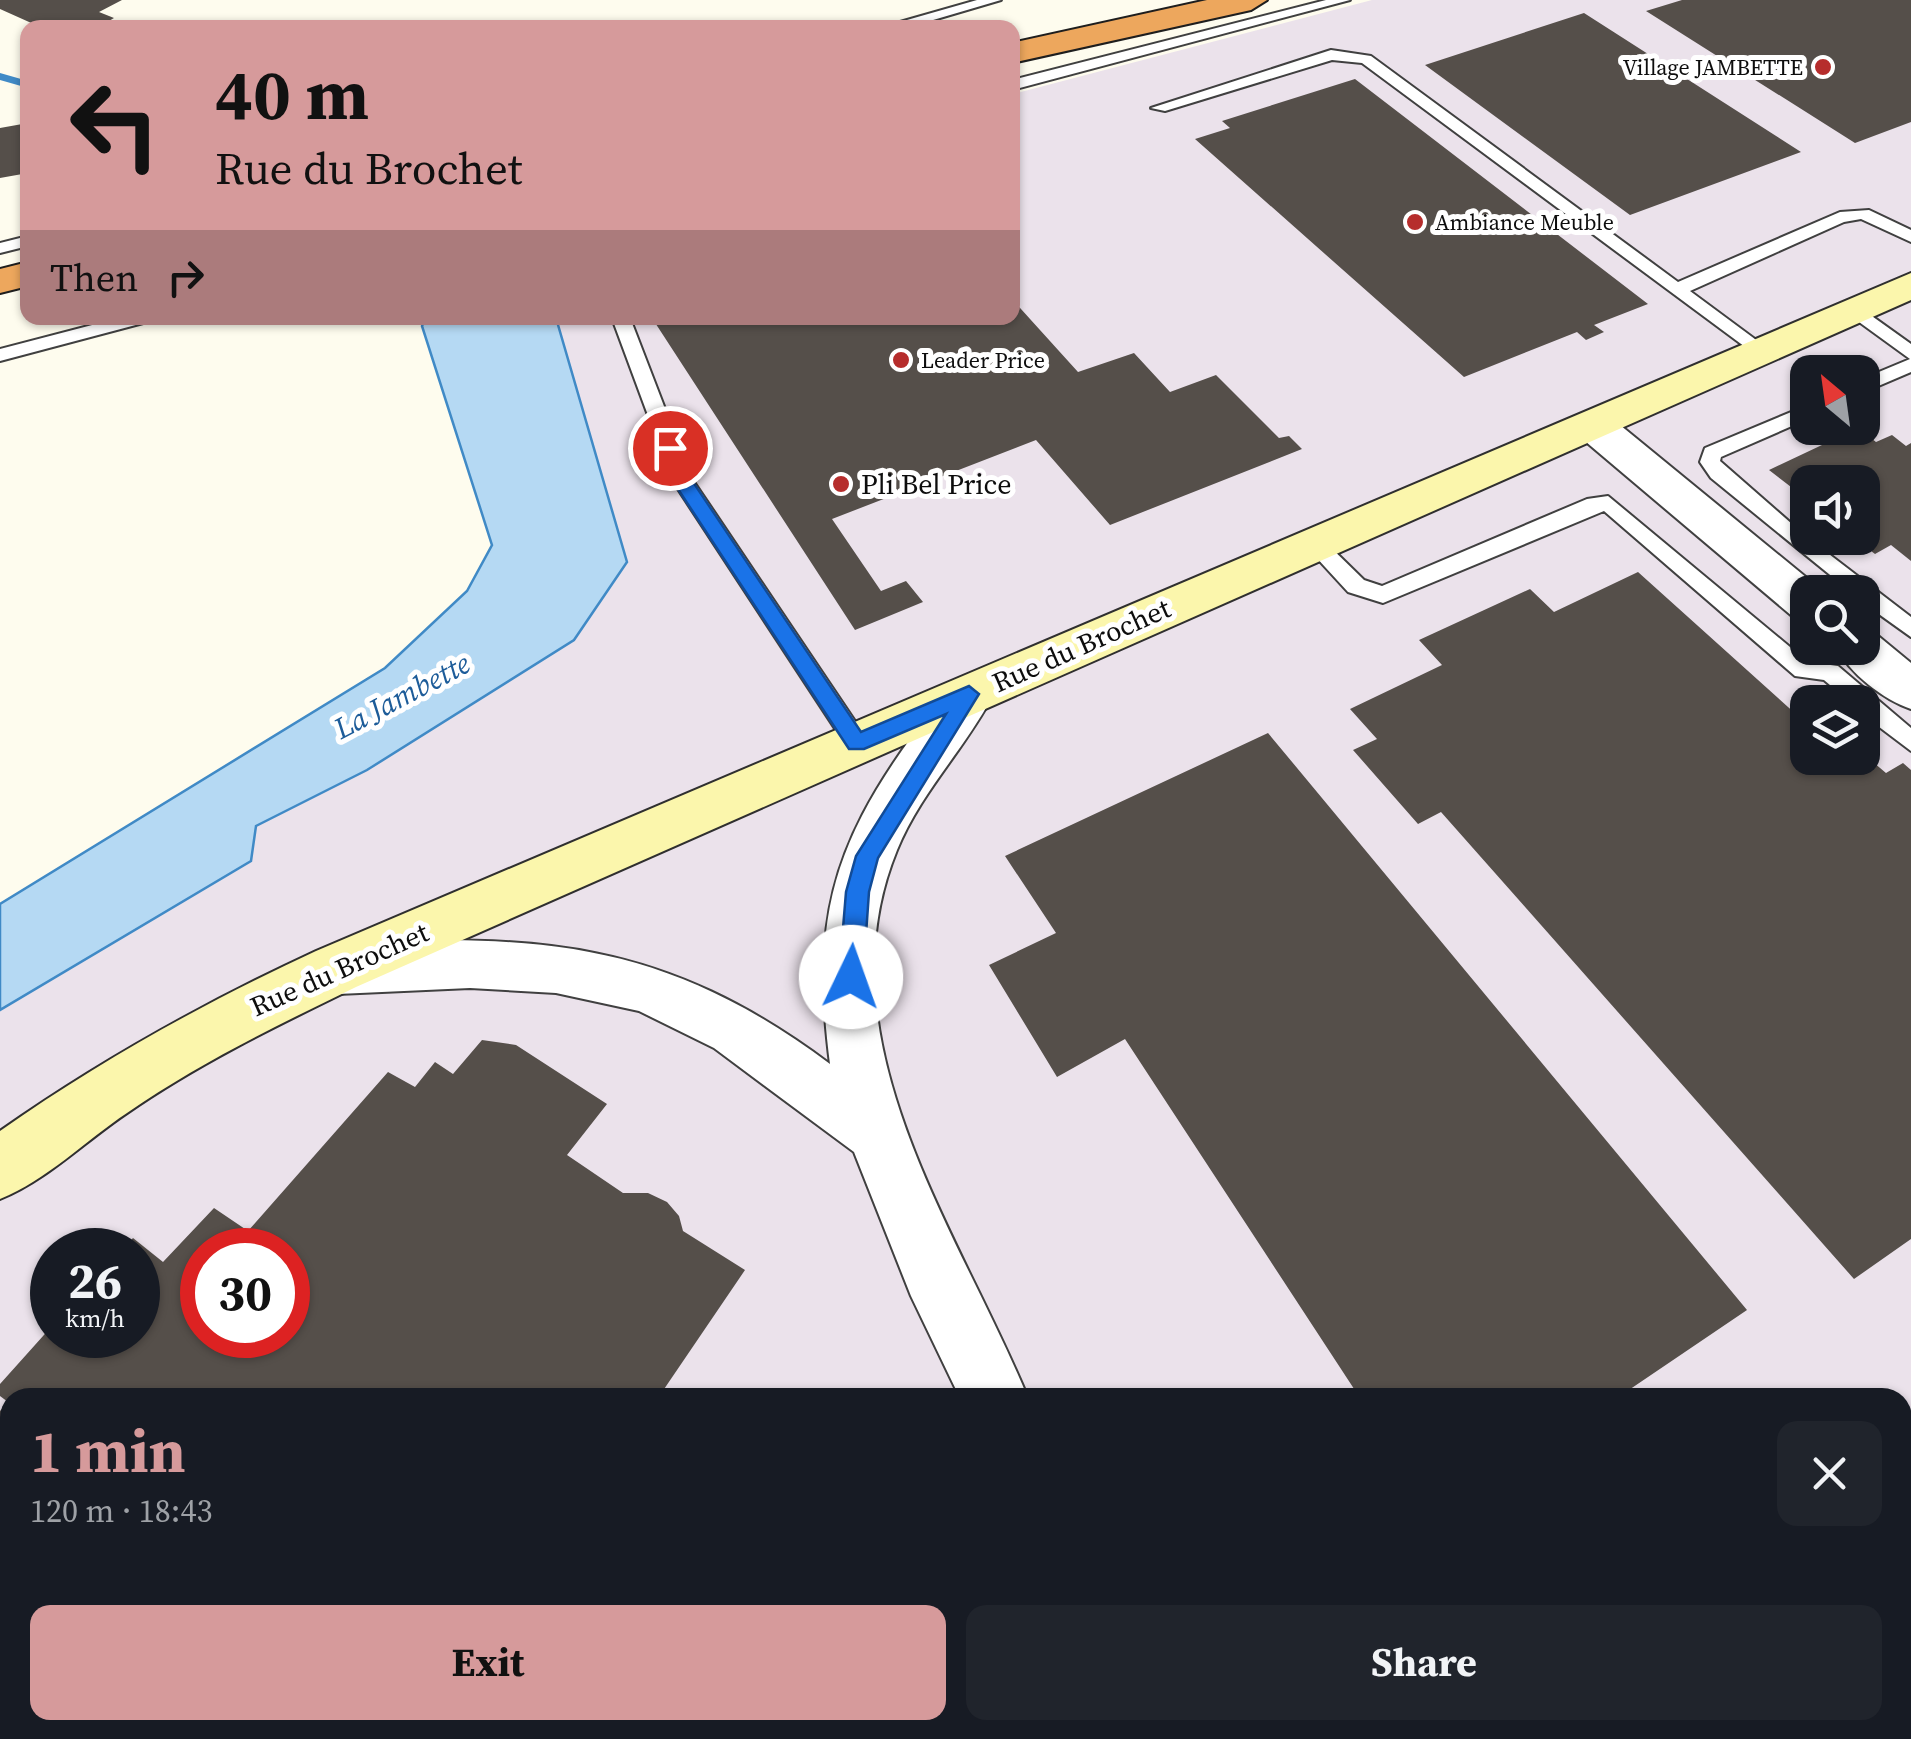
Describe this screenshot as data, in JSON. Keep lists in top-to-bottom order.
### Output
{
  "streets": {
    "main road": ["Rue du Brochet"]
  },
  "water": ["La Jambette"],
  "places": [
    "Village JAMBETTE",
    "Ambiance Meuble",
    "Leader Price",
    "Pli Bel Price"
  ],
  "north": "top left",
  "page": {
    "turn": ["40 m", "Rue du Brochet"],
    "then": "Then",
    "speed": "26 km/h",
    "limit": "30",
    "heading": ["1 min", "120 m · 18:43"],
    "buttons": ["Exit", "Share"]
  }
}
